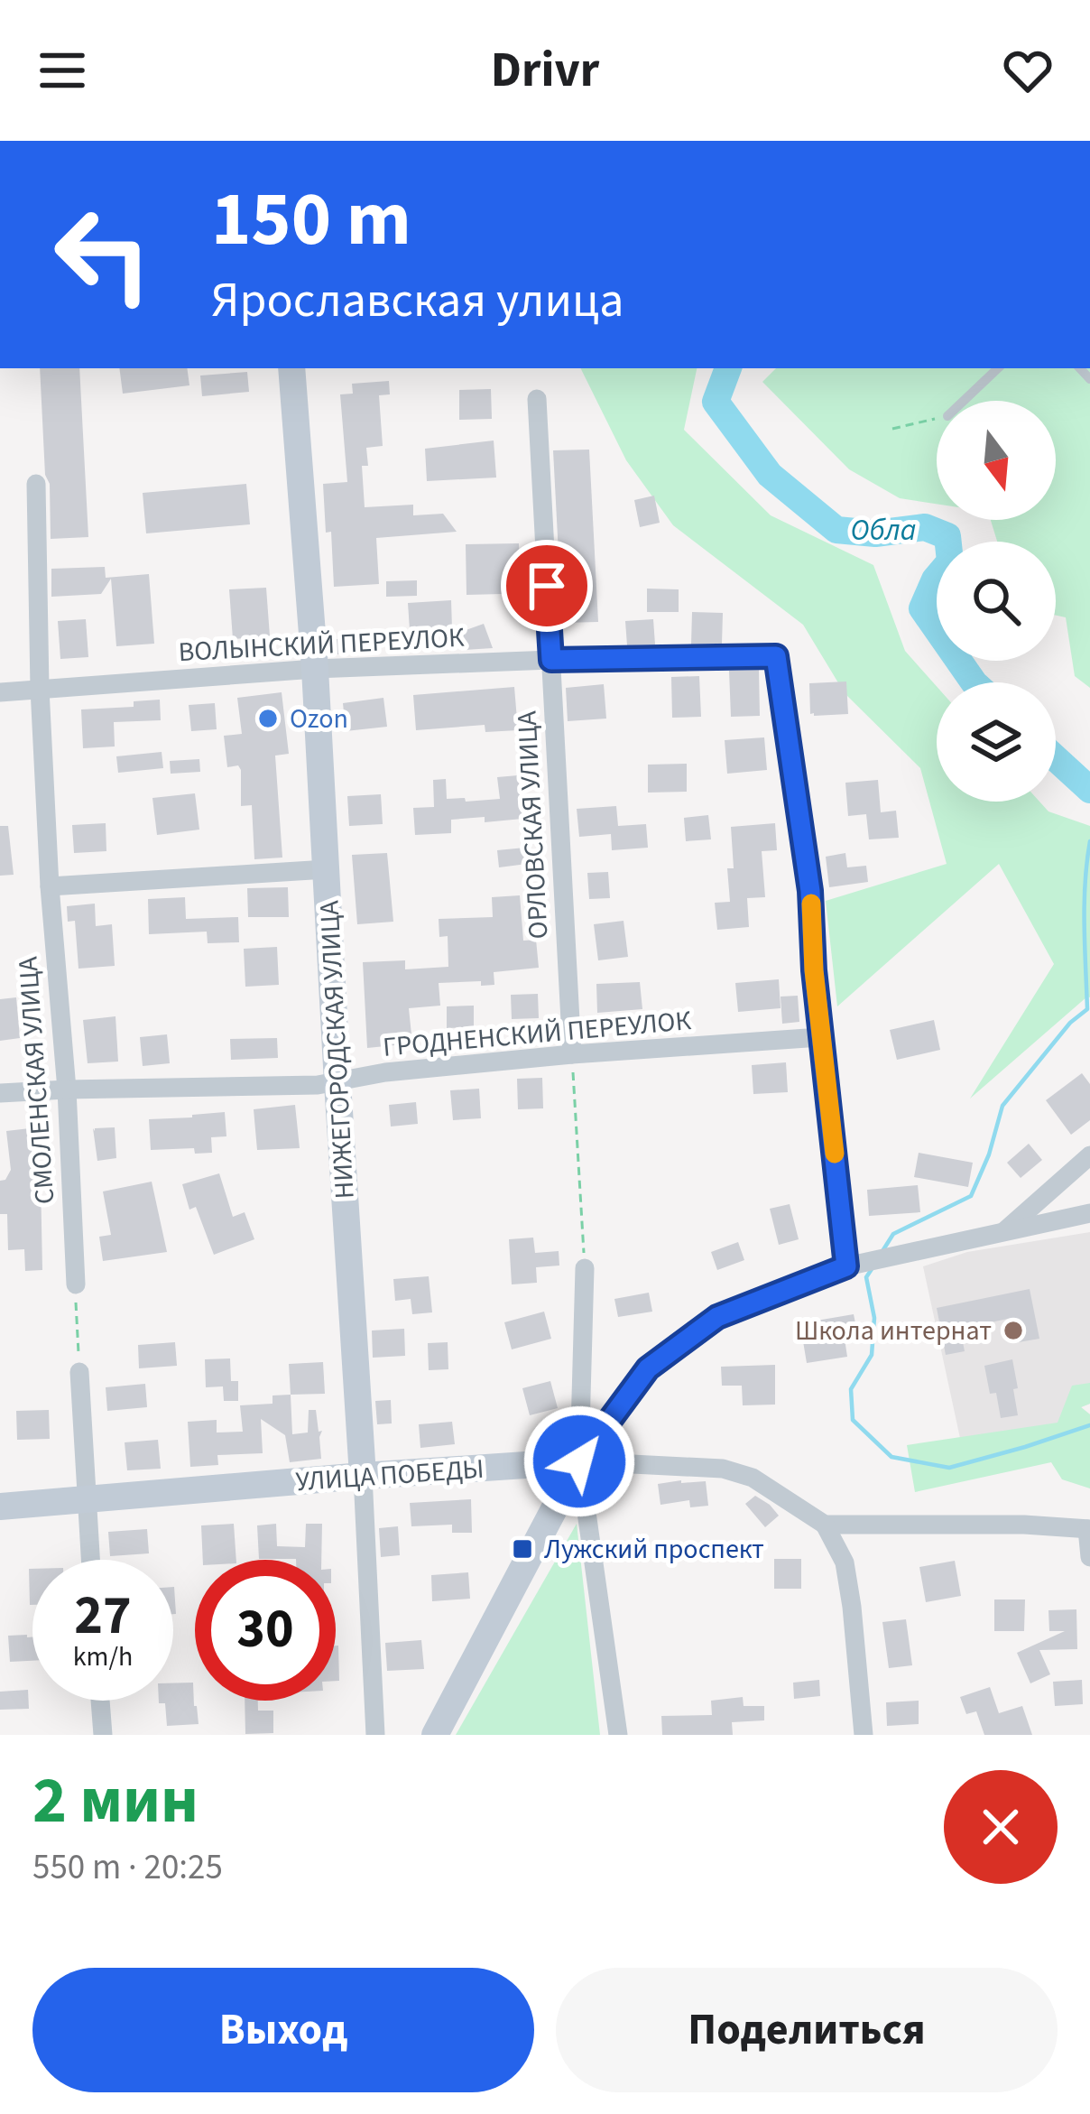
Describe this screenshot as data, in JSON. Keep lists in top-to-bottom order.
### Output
{
  "streets": {
    "street": [
      "ВОЛЫНСКИЙ ПЕРЕУЛОК",
      "ОРЛОВСКАЯ УЛИЦА",
      "ГРОДНЕНСКИЙ ПЕРЕУЛОК",
      "НИЖЕГОРОДСКАЯ УЛИЦА",
      "СМОЛЕНСКАЯ УЛИЦА",
      "УЛИЦА ПОБЕДЫ"
    ]
  },
  "crossings": [
    ["ВОЛЫНСКИЙ ПЕРЕУЛОК", "ОРЛОВСКАЯ УЛИЦА"],
    ["ВОЛЫНСКИЙ ПЕРЕУЛОК", "ГРОДНЕНСКИЙ ПЕРЕУЛОК"],
    ["ВОЛЫНСКИЙ ПЕРЕУЛОК", "НИЖЕГОРОДСКАЯ УЛИЦА"],
    ["ВОЛЫНСКИЙ ПЕРЕУЛОК", "СМОЛЕНСКАЯ УЛИЦА"],
    ["ОРЛОВСКАЯ УЛИЦА", "ГРОДНЕНСКИЙ ПЕРЕУЛОК"],
    ["ГРОДНЕНСКИЙ ПЕРЕУЛОК", "НИЖЕГОРОДСКАЯ УЛИЦА"],
    ["ГРОДНЕНСКИЙ ПЕРЕУЛОК", "СМОЛЕНСКАЯ УЛИЦА"],
    ["НИЖЕГОРОДСКАЯ УЛИЦА", "УЛИЦА ПОБЕДЫ"]
  ],
  "water": ["Обла"],
  "places": {
    "other": ["Ozon", "Школа интернат"],
    "transit": ["Лужский проспект"]
  },
  "north": "bottom",
  "page": {
    "header": "Drivr",
    "turn": ["150 m", "Ярославская улица"],
    "speed": "27 km/h",
    "limit": "30",
    "heading": ["2 мин", "550 m · 20:25"],
    "buttons": ["Выход", "Поделиться"]
  }
}
